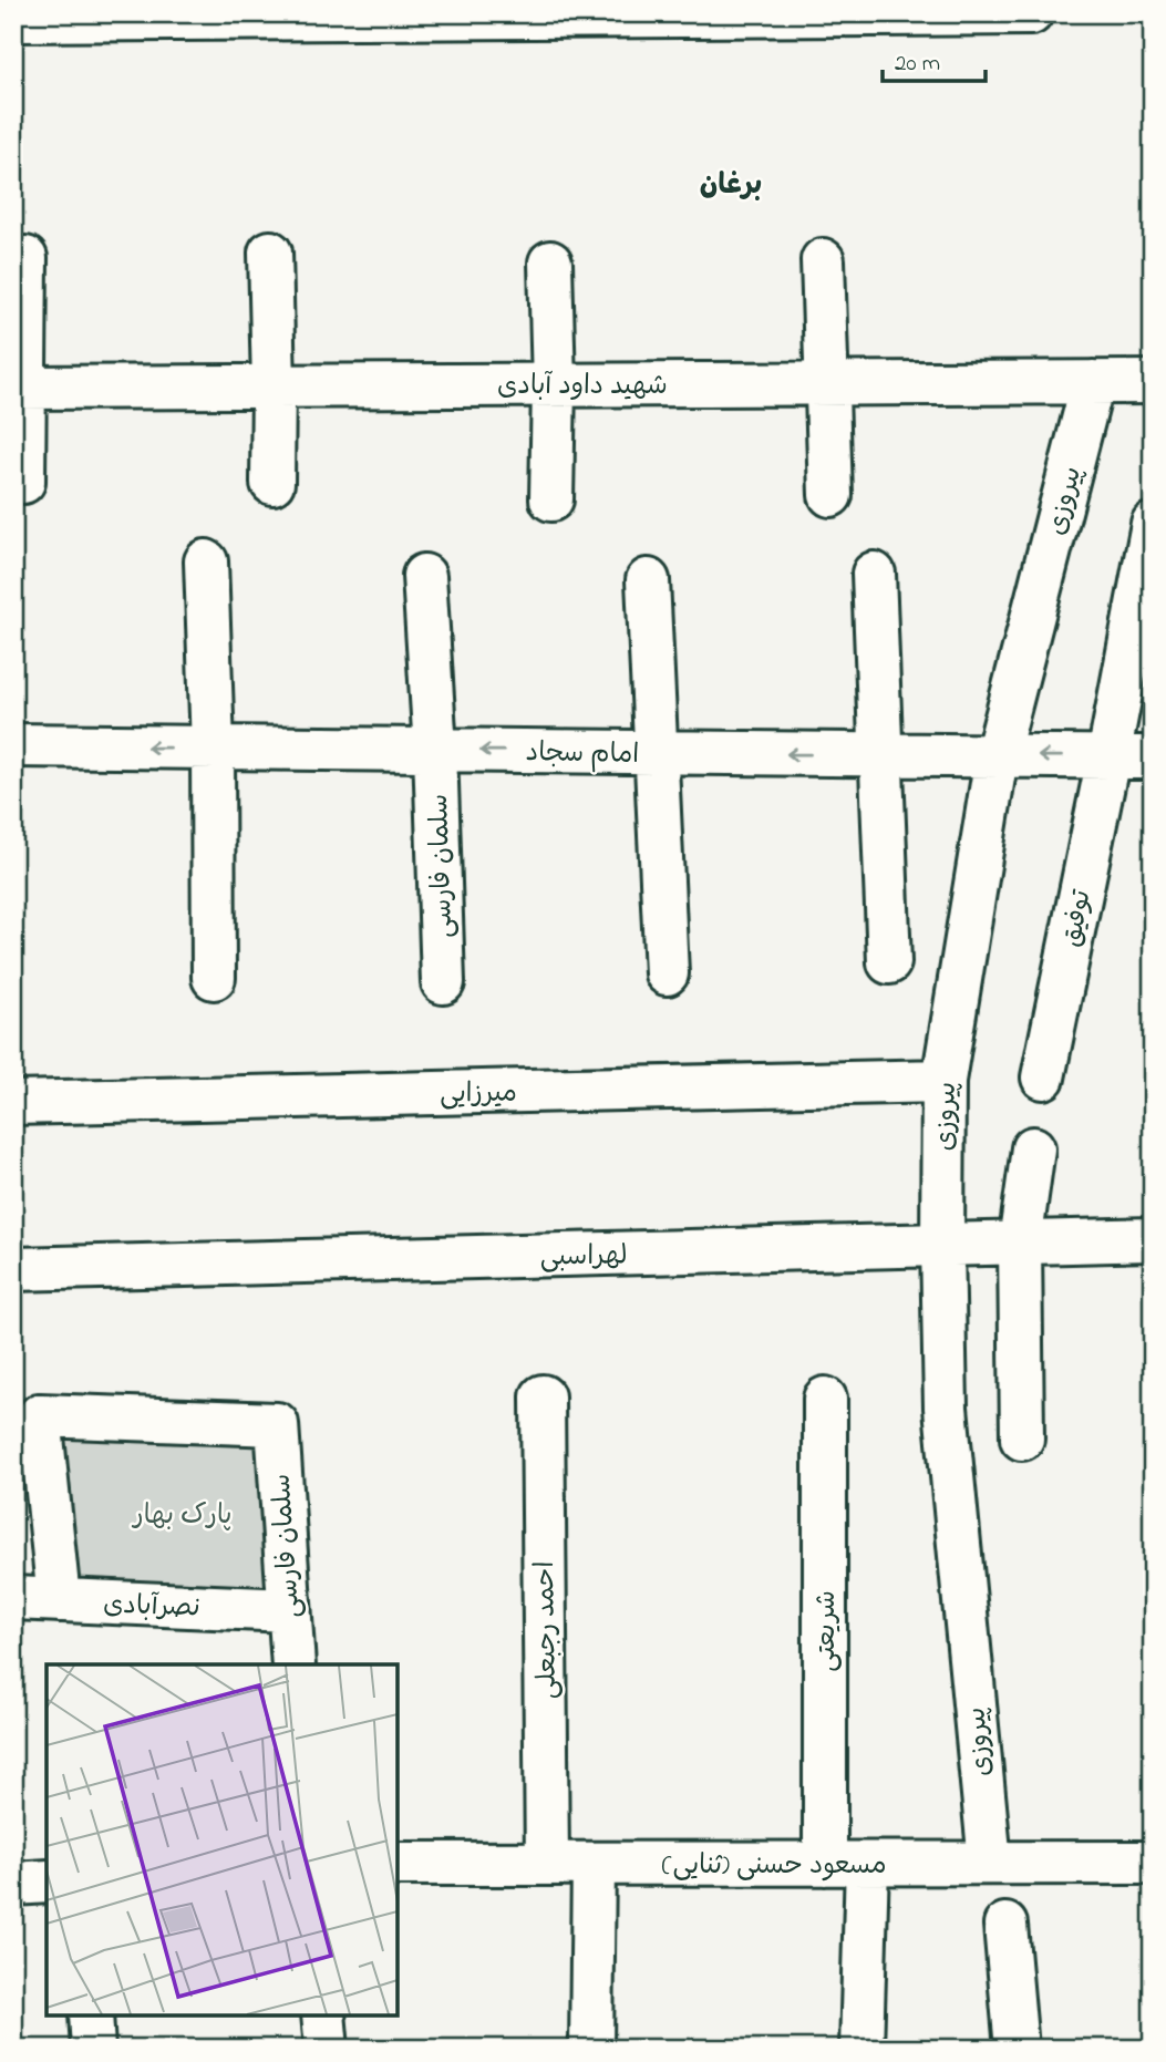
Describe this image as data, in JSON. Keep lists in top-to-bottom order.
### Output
{
  "streets": {
    "street": [
      "شهید داود آبادی",
      "پیروزی",
      "امام سجاد",
      "سلمان فارسی",
      "توفیق",
      "میرزایی",
      "لهراسبی",
      "نصرآبادی",
      "احمد رجبعلی",
      "شریعتی",
      "مسعود حسنی (ثنایی)"
    ]
  },
  "crossings": [
    ["شهید داود آبادی", "پیروزی"],
    ["پیروزی", "امام سجاد"],
    ["پیروزی", "میرزایی"],
    ["پیروزی", "لهراسبی"],
    ["پیروزی", "مسعود حسنی (ثنایی)"],
    ["امام سجاد", "سلمان فارسی"],
    ["امام سجاد", "توفیق"],
    ["سلمان فارسی", "نصرآبادی"],
    ["احمد رجبعلی", "مسعود حسنی (ثنایی)"],
    ["شریعتی", "مسعود حسنی (ثنایی)"]
  ],
  "one_way": ["امام سجاد"],
  "districts": ["برغان"],
  "parks": ["پارک‌ بهار"],
  "scale_bar": "20 m"
}
